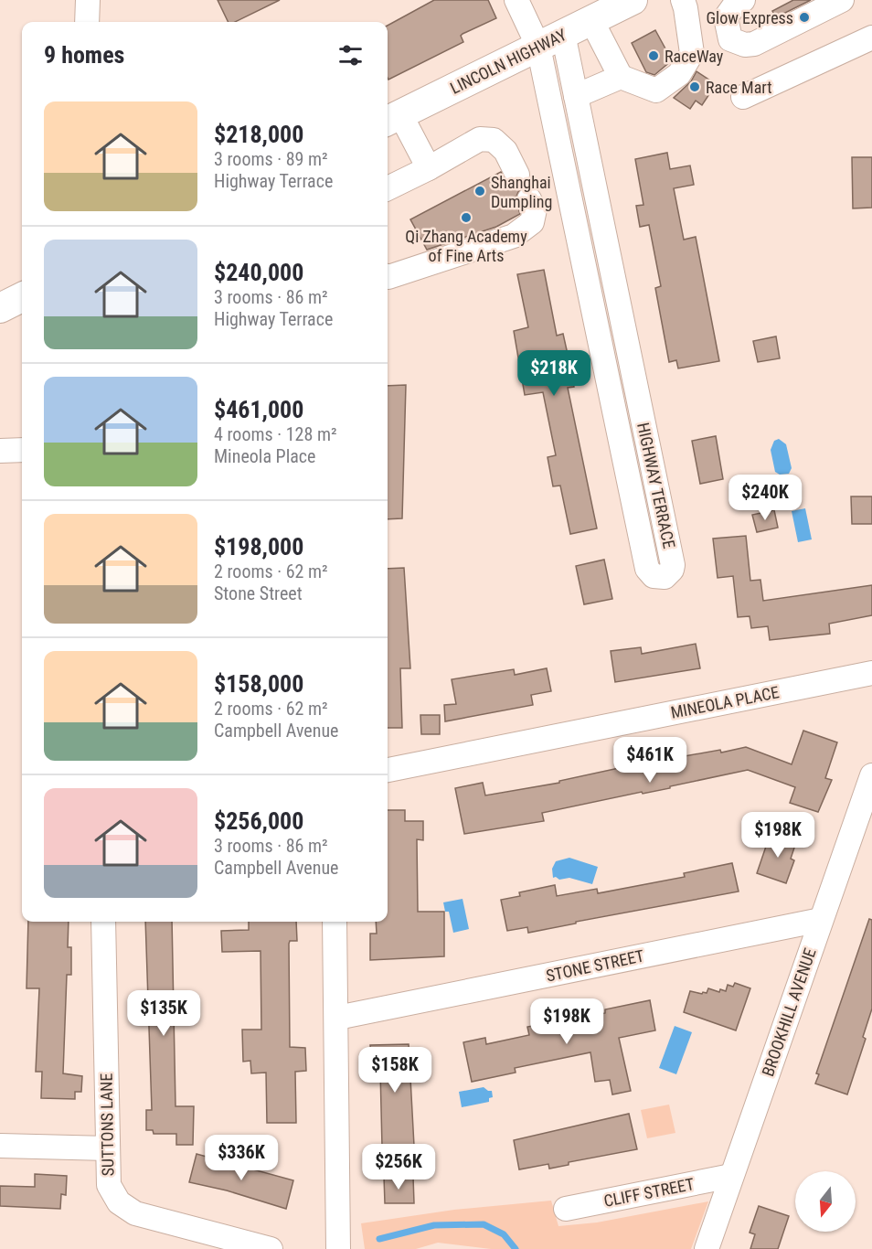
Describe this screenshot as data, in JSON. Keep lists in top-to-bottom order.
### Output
{
  "streets": {
    "main road": ["LINCOLN HIGHWAY"],
    "street": [
      "HIGHWAY TERRACE",
      "MINEOLA PLACE",
      "STONE STREET",
      "BROOKHILL AVENUE",
      "SUTTONS LANE",
      "CLIFF STREET"
    ]
  },
  "crossings": [
    ["LINCOLN HIGHWAY", "HIGHWAY TERRACE"],
    ["STONE STREET", "BROOKHILL AVENUE"],
    ["BROOKHILL AVENUE", "CLIFF STREET"]
  ],
  "places": [
    "Glow Express",
    "RaceWay",
    "Race Mart",
    "Shanghai Dumpling",
    "Qi Zhang Academy of Fine Arts"
  ],
  "north": "bottom",
  "page": {
    "heading": "9 homes",
    "list": [
      {
        "name": "$218,000",
        "note": "3 rooms · 89 m² · Highway Terrace"
      },
      {
        "name": "$240,000",
        "note": "3 rooms · 86 m² · Highway Terrace"
      },
      {
        "name": "$461,000",
        "note": "4 rooms · 128 m² · Mineola Place"
      },
      {
        "name": "$198,000",
        "note": "2 rooms · 62 m² · Stone Street"
      },
      {
        "name": "$158,000",
        "note": "2 rooms · 62 m² · Campbell Avenue"
      },
      {
        "name": "$256,000",
        "note": "3 rooms · 86 m² · Campbell Avenue"
      }
    ],
    "price": [
      "$218K",
      "$240K",
      "$461K",
      "$198K",
      "$135K",
      "$198K",
      "$158K",
      "$336K",
      "$256K"
    ]
  }
}
